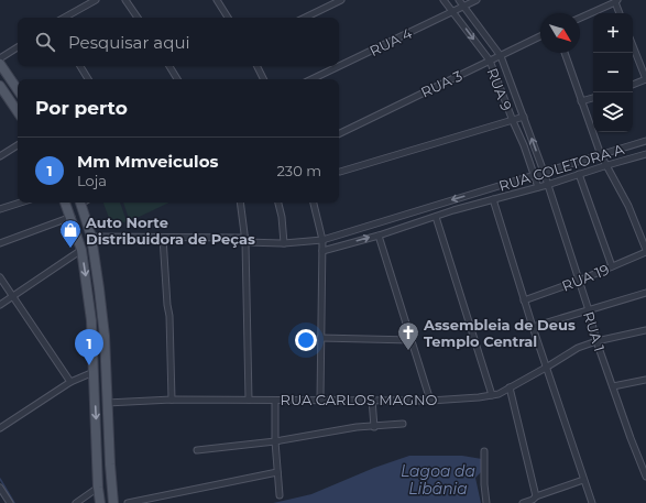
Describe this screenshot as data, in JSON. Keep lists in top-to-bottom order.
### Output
{
  "streets": {
    "street": [
      "RUA 4",
      "RUA 3",
      "RUA 9",
      "RUA COLETORA A",
      "RUA 19",
      "RUA 1",
      "RUA CARLOS MAGNO"
    ]
  },
  "crossings": [
    ["RUA 4", "RUA 9"],
    ["RUA 3", "RUA 9"],
    ["RUA 9", "RUA COLETORA A"],
    ["RUA 9", "RUA 1"],
    ["RUA COLETORA A", "RUA 1"],
    ["RUA 19", "RUA 1"],
    ["RUA 1", "RUA CARLOS MAGNO"]
  ],
  "water": ["Lagoa da Libânia"],
  "places": {
    "shop": ["Auto Norte Distribuidora de Peças"],
    "church": ["Assembleia de Deus Templo Central"]
  },
  "north": "bottom right",
  "page": {
    "map_buttons": ["+", "−"],
    "search": "Pesquisar aqui",
    "heading": "Por perto",
    "list": [
      {
        "mark": "1",
        "name": "Mm Mmveiculos",
        "note": "Loja",
        "value": "230 m"
      }
    ],
    "pins": "1"
  }
}
